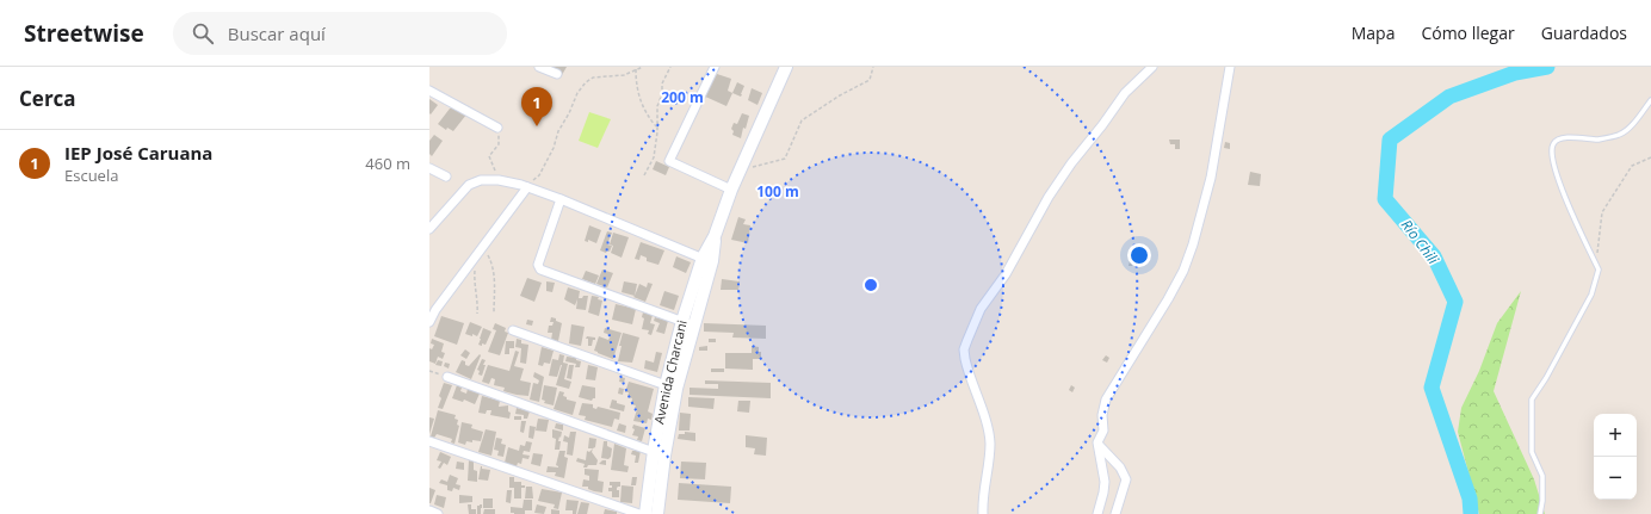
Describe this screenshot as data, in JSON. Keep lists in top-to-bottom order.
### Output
{
  "streets": {
    "main road": ["Avenida Charcani"]
  },
  "water": ["Río Chili"],
  "page": {
    "header": "Streetwise",
    "search": "Buscar aquí",
    "nav": ["Mapa", "Cómo llegar", "Guardados"],
    "heading": "Cerca",
    "pins": "1",
    "list": [
      {
        "mark": "1",
        "name": "IEP José Caruana",
        "note": "Escuela",
        "value": "460 m"
      }
    ],
    "map_buttons": ["+", "−"]
  },
  "rings": ["200 m", "100 m"]
}
